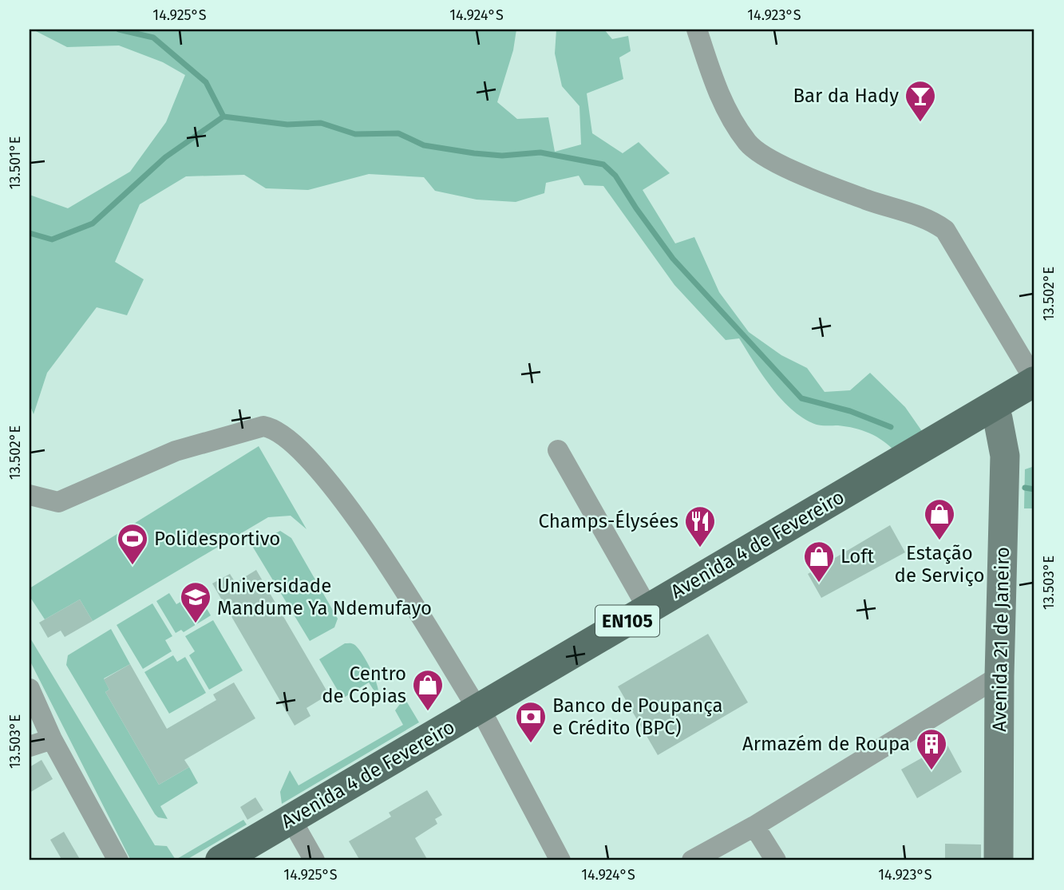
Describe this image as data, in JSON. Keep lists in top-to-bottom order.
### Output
{
  "streets": {
    "main road": ["Avenida 4 de Fevereiro", "EN105", "Avenida 21 de Janeiro"]
  },
  "crossings": [
    ["Avenida 4 de Fevereiro", "Avenida 21 de Janeiro"]
  ],
  "places": {
    "bar": ["Bar da Hady"],
    "shop": ["Estação de Serviço", "Loft", "Centro de Cópias"],
    "restaurant": ["Champs-Élysées"],
    "sports": ["Polidesportivo"],
    "school or university": ["Universidade Mandume Ya Ndemufayo"],
    "bank": ["Banco de Poupança e Crédito (BPC)"],
    "building": ["Armazém de Roupa"]
  },
  "coordinates": [
    "14.925°S",
    "14.924°S",
    "14.923°S",
    "13.501°E",
    "13.502°E",
    "13.503°E"
  ]
}
